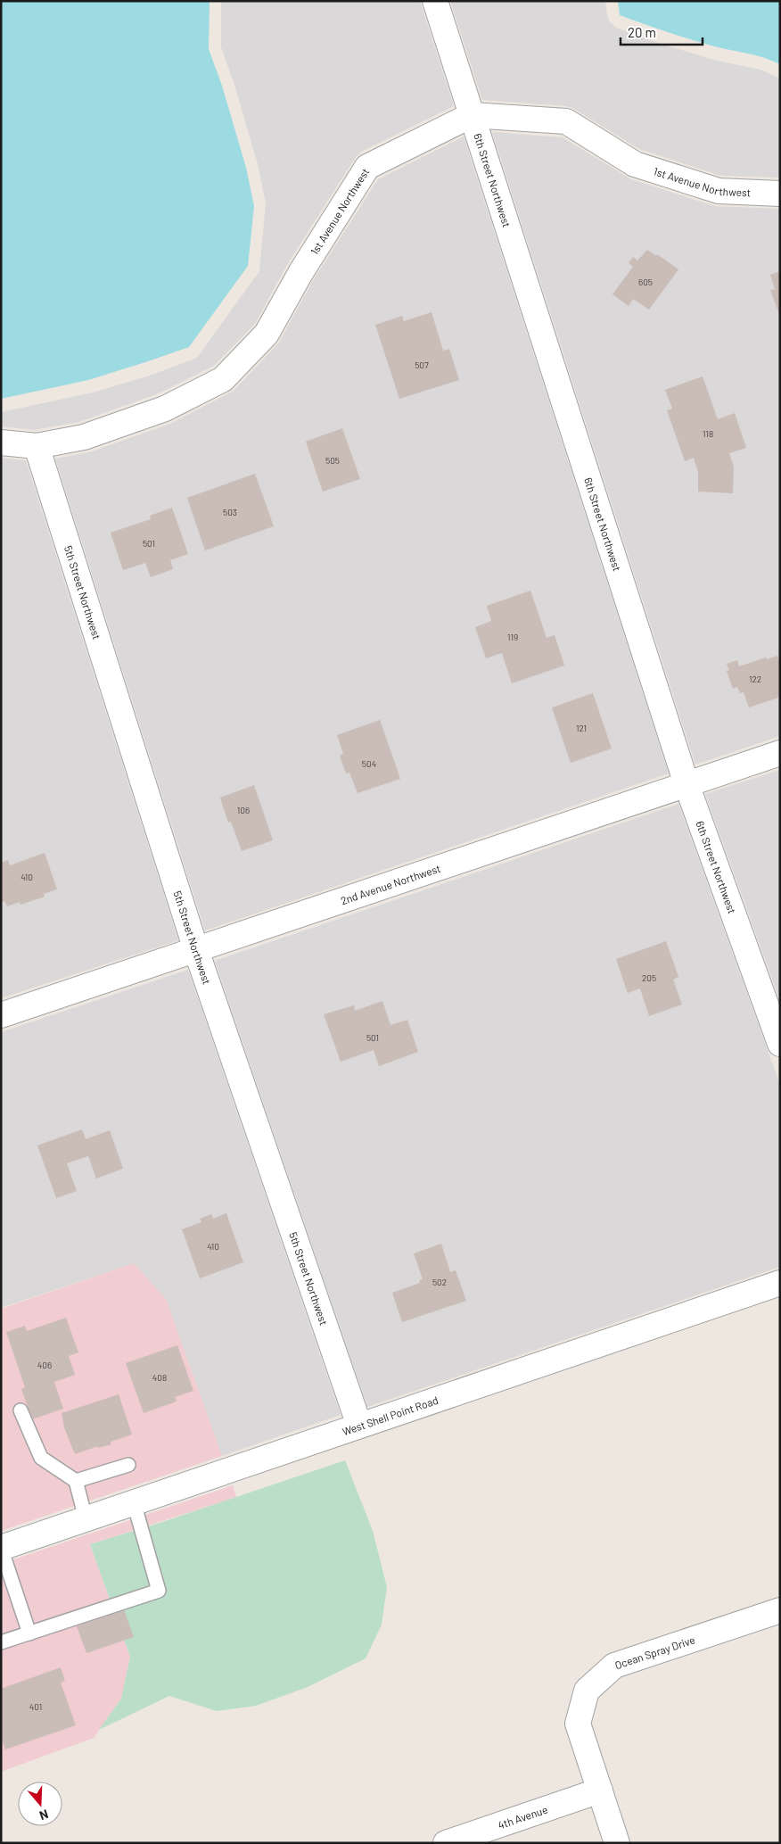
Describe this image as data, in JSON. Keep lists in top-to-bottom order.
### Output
{
  "streets": {
    "street": [
      "6th Street Northwest",
      "1st Avenue Northwest",
      "5th Street Northwest",
      "2nd Avenue Northwest",
      "West Shell Point Road",
      "Ocean Spray Drive",
      "4th Avenue"
    ]
  },
  "crossings": [
    ["6th Street Northwest", "1st Avenue Northwest"],
    ["6th Street Northwest", "2nd Avenue Northwest"],
    ["1st Avenue Northwest", "5th Street Northwest"],
    ["5th Street Northwest", "2nd Avenue Northwest"],
    ["5th Street Northwest", "West Shell Point Road"],
    ["Ocean Spray Drive", "4th Avenue"]
  ],
  "house_numbers": [
    "605",
    "507",
    "118",
    "505",
    "503",
    "501",
    "119",
    "122",
    "121",
    "504",
    "106",
    "410",
    "205",
    "501",
    "410",
    "502",
    "406",
    "408",
    "401"
  ],
  "scale_bar": "20 m",
  "north": "bottom"
}
